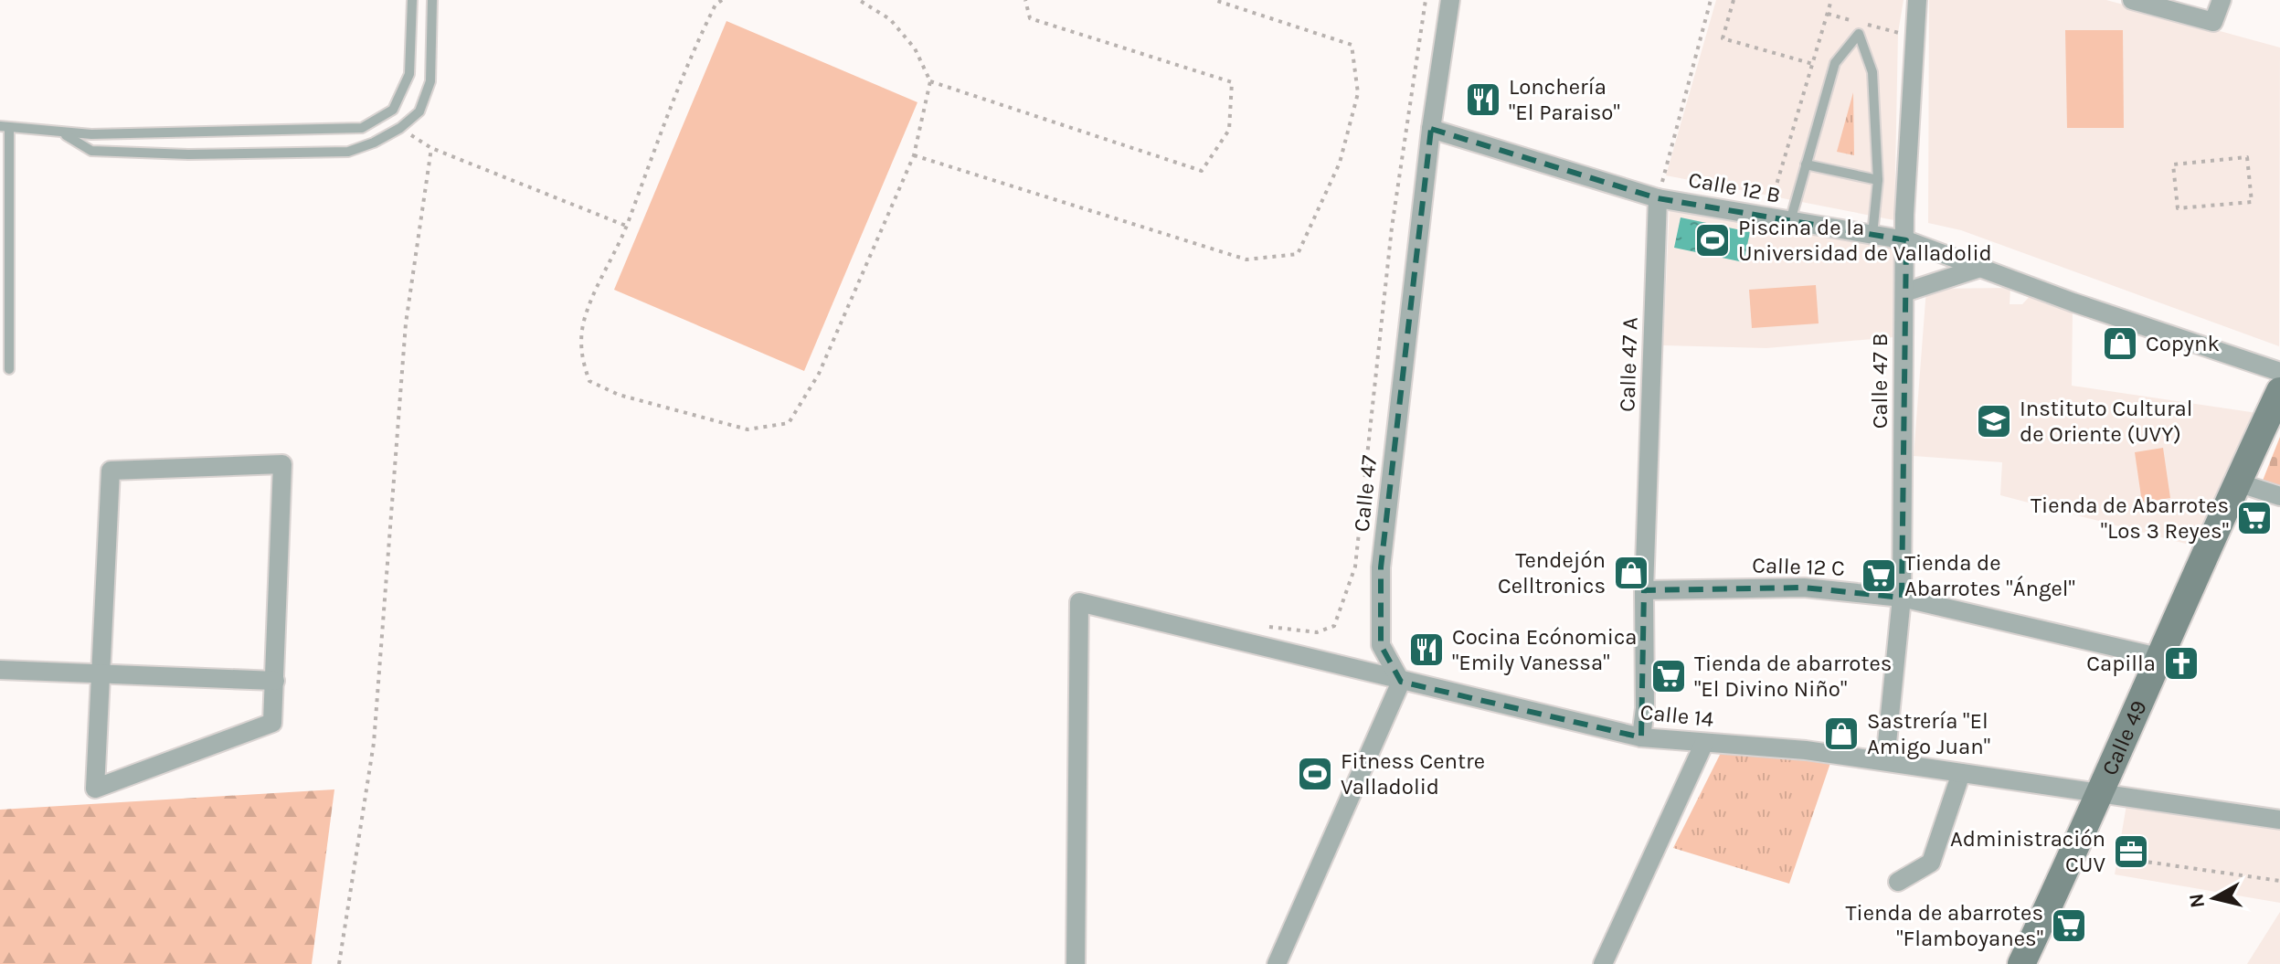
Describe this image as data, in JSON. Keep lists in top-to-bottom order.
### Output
{
  "streets": {
    "street": [
      "Calle 12 B",
      "Calle 47 A",
      "Calle 47 B",
      "Calle 47",
      "Calle 12 C",
      "Calle 14",
      "Calle 49"
    ]
  },
  "crossings": [
    ["Calle 12 B", "Calle 47 A"],
    ["Calle 12 B", "Calle 47 B"],
    ["Calle 12 B", "Calle 47"],
    ["Calle 47 A", "Calle 12 C"],
    ["Calle 47 A", "Calle 14"],
    ["Calle 47 B", "Calle 12 C"],
    ["Calle 47 B", "Calle 14"],
    ["Calle 47", "Calle 14"],
    ["Calle 12 C", "Calle 49"],
    ["Calle 14", "Calle 49"]
  ],
  "places": {
    "restaurant": ["Lonchería \"El Paraiso\"", "Cocina Ecónomica \"Emily Vanessa\""],
    "sports": ["Piscina de la Universidad de Valladolid", "Fitness Centre Valladolid"],
    "shop": ["Copynk", "Tendejón Celltronics", "Sastrería \"El Amigo Juan\""],
    "school or university": ["Instituto Cultural de Oriente (UVY)"],
    "supermarket": [
      "Tienda de Abarrotes \"Los 3 Reyes\"",
      "Tienda de Abarrotes \"Ángel\"",
      "Tienda de abarrotes \"El Divino Niño\"",
      "Tienda de abarrotes \"Flamboyanes\""
    ],
    "church": ["Capilla"],
    "office": ["Administración CUV"]
  },
  "north": "left"
}
